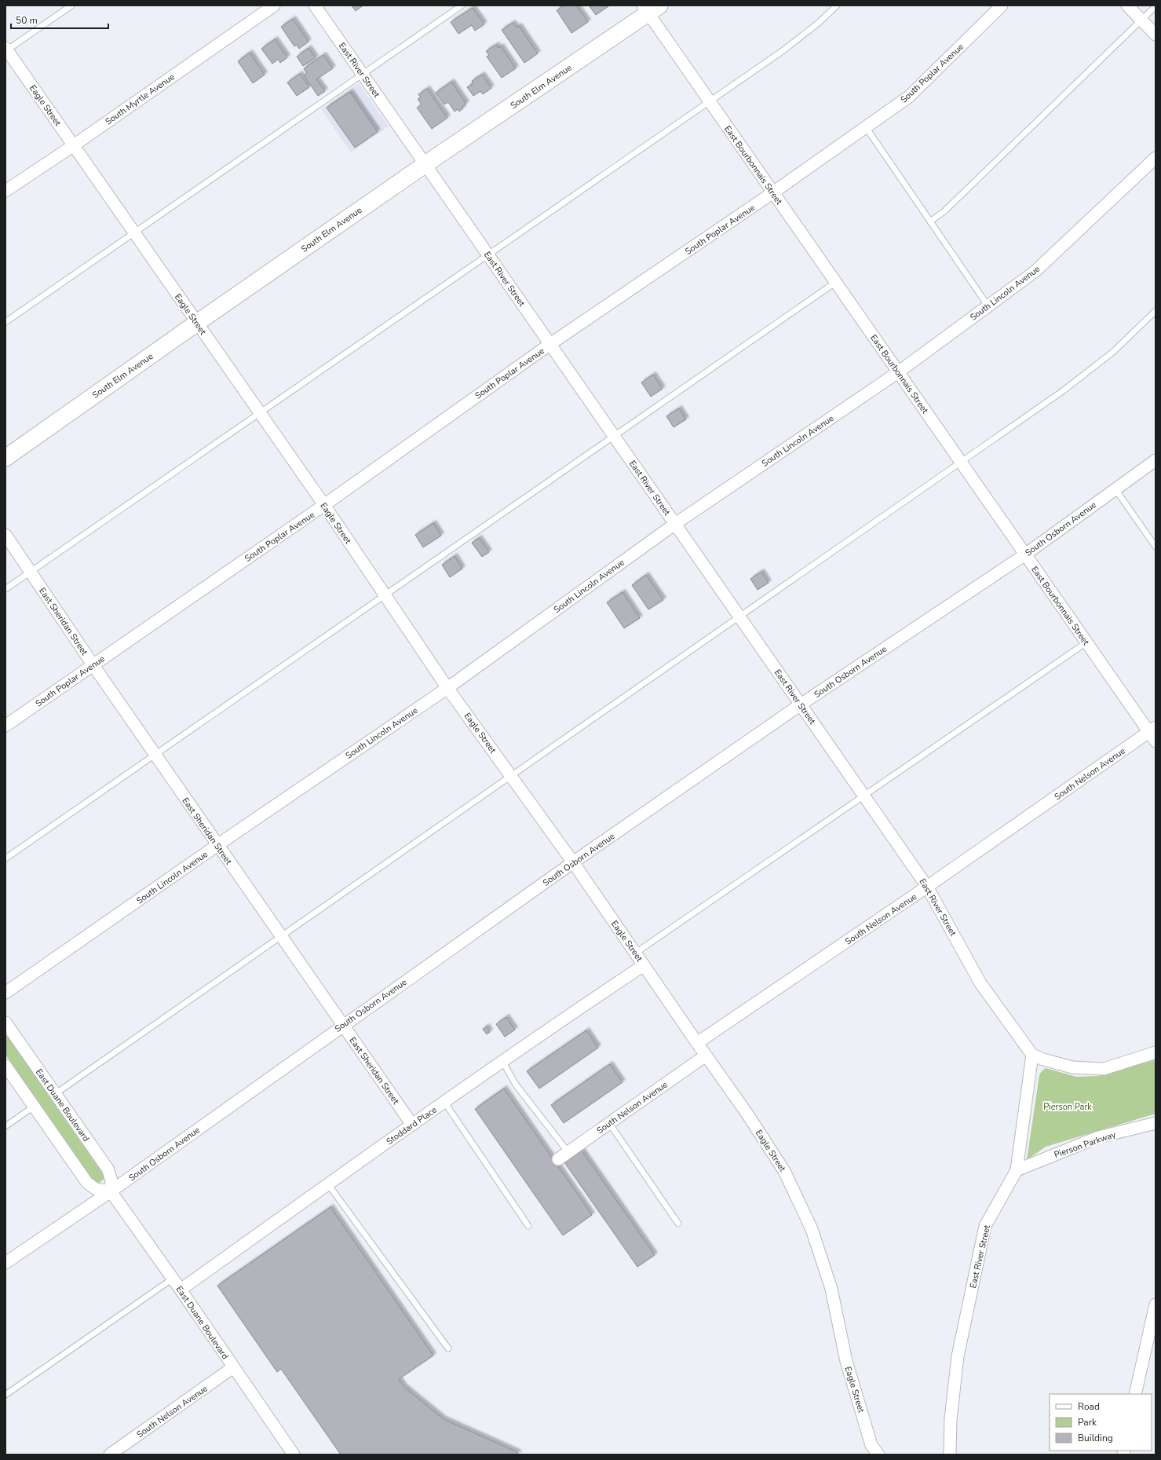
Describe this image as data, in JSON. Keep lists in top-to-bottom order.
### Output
{
  "streets": {
    "street": [
      "East River Street",
      "South Poplar Avenue",
      "South Elm Avenue",
      "South Myrtle Avenue",
      "Eagle Street",
      "East Bourbonnais Street",
      "South Lincoln Avenue",
      "South Osborn Avenue",
      "East Sheridan Street",
      "South Nelson Avenue",
      "East Duane Boulevard",
      "Stoddard Place",
      "Pierson Parkway"
    ]
  },
  "crossings": [
    ["East River Street", "South Poplar Avenue"],
    ["East River Street", "South Elm Avenue"],
    ["East River Street", "South Lincoln Avenue"],
    ["East River Street", "South Osborn Avenue"],
    ["East River Street", "South Nelson Avenue"],
    ["East River Street", "Pierson Parkway"],
    ["South Poplar Avenue", "Eagle Street"],
    ["South Poplar Avenue", "East Bourbonnais Street"],
    ["South Poplar Avenue", "East Sheridan Street"],
    ["South Elm Avenue", "Eagle Street"],
    ["South Elm Avenue", "East Bourbonnais Street"],
    ["South Myrtle Avenue", "Eagle Street"],
    ["Eagle Street", "South Lincoln Avenue"],
    ["Eagle Street", "South Osborn Avenue"],
    ["Eagle Street", "South Nelson Avenue"],
    ["Eagle Street", "Stoddard Place"],
    ["East Bourbonnais Street", "South Lincoln Avenue"],
    ["East Bourbonnais Street", "South Osborn Avenue"],
    ["East Bourbonnais Street", "South Nelson Avenue"],
    ["South Lincoln Avenue", "East Sheridan Street"],
    ["South Osborn Avenue", "East Sheridan Street"],
    ["South Osborn Avenue", "East Duane Boulevard"],
    ["East Sheridan Street", "Stoddard Place"],
    ["South Nelson Avenue", "East Duane Boulevard"],
    ["East Duane Boulevard", "Stoddard Place"]
  ],
  "parks": ["Pierson Park"],
  "legend": ["Road", "Park", "Building"],
  "scale_bar": "50 m"
}
